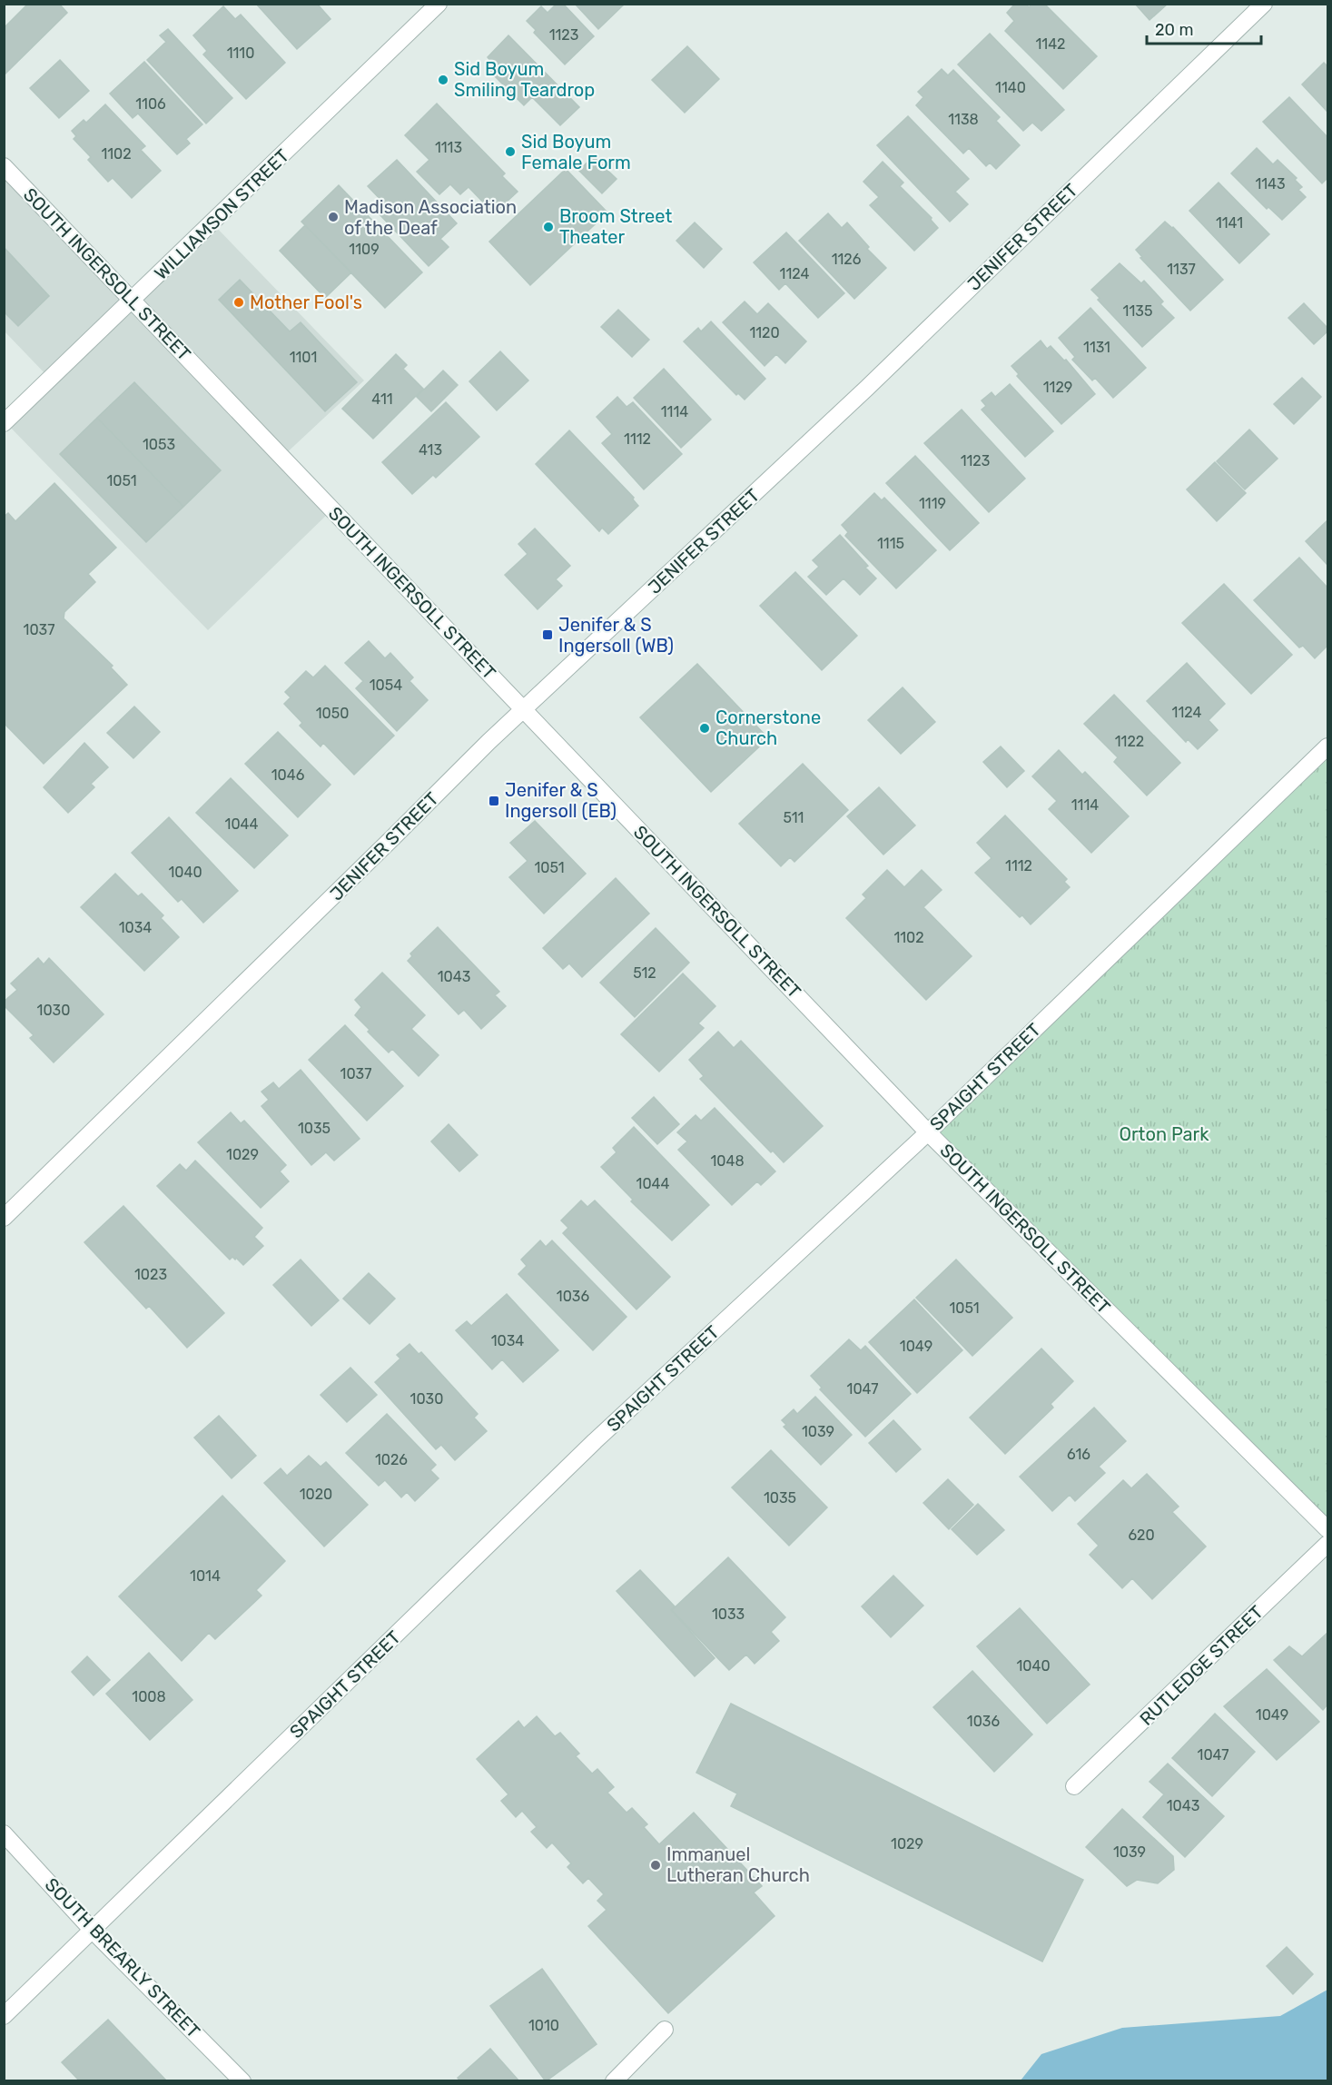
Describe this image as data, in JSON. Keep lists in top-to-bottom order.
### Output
{
  "streets": {
    "street": [
      "WILLIAMSON STREET",
      "JENIFER STREET",
      "SOUTH INGERSOLL STREET",
      "SPAIGHT STREET",
      "RUTLEDGE STREET",
      "SOUTH BREARLY STREET"
    ]
  },
  "crossings": [
    ["WILLIAMSON STREET", "SOUTH INGERSOLL STREET"],
    ["JENIFER STREET", "SOUTH INGERSOLL STREET"],
    ["SOUTH INGERSOLL STREET", "SPAIGHT STREET"],
    ["SPAIGHT STREET", "SOUTH BREARLY STREET"]
  ],
  "parks": ["Orton Park"],
  "places": {
    "other": [
      "Sid Boyum Smiling Teardrop",
      "Sid Boyum Female Form",
      "Madison Association of the Deaf",
      "Broom Street Theater",
      "Mother Fool's",
      "Cornerstone Church",
      "Immanuel Lutheran Church"
    ],
    "transit": ["Jenifer & S Ingersoll (WB)", "Jenifer & S Ingersoll (EB)"]
  },
  "house_numbers": [
    "1123",
    "1142",
    "1110",
    "1140",
    "1106",
    "1138",
    "1113",
    "1102",
    "1143",
    "1141",
    "1109",
    "1126",
    "1137",
    "1124",
    "1135",
    "1120",
    "1131",
    "1101",
    "1129",
    "411",
    "1114",
    "1112",
    "1053",
    "413",
    "1123",
    "1051",
    "1119",
    "1115",
    "1037",
    "1054",
    "1124",
    "1050",
    "1122",
    "1046",
    "1114",
    "511",
    "1044",
    "1112",
    "1051",
    "1040",
    "1034",
    "1102",
    "512",
    "1043",
    "1030",
    "1037",
    "1035",
    "1029",
    "1048",
    "1044",
    "1023",
    "1036",
    "1051",
    "1034",
    "1049",
    "1047",
    "1030",
    "1039",
    "616",
    "1026",
    "1020",
    "1035",
    "620",
    "1014",
    "1033",
    "1040",
    "1008",
    "1049",
    "1036",
    "1047",
    "1043",
    "1029",
    "1039",
    "1010"
  ],
  "scale_bar": "20 m"
}
